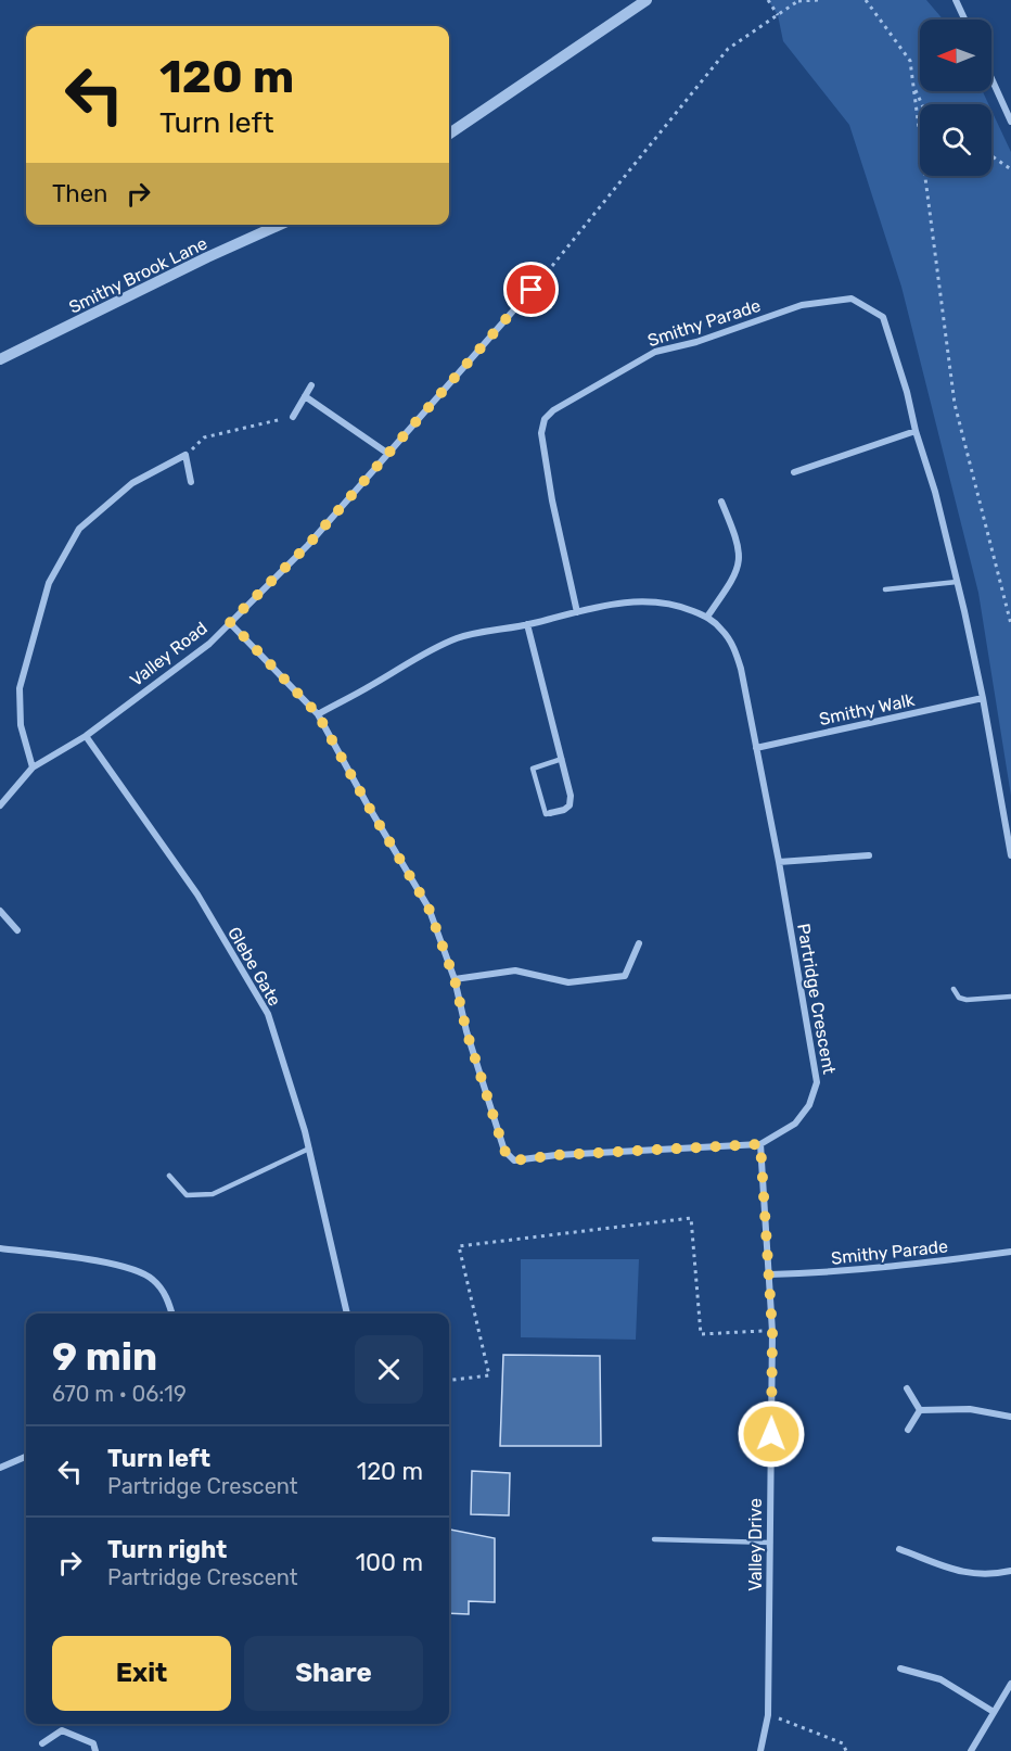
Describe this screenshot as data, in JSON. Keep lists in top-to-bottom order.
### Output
{
  "streets": {
    "street": [
      "Smithy Brook Lane",
      "Smithy Parade",
      "Valley Road",
      "Smithy Walk",
      "Glebe Gate",
      "Partridge Crescent",
      "Valley Drive"
    ]
  },
  "crossings": [
    ["Smithy Parade", "Smithy Walk"],
    ["Smithy Parade", "Partridge Crescent"],
    ["Smithy Parade", "Valley Drive"],
    ["Valley Road", "Glebe Gate"],
    ["Valley Road", "Partridge Crescent"],
    ["Smithy Walk", "Partridge Crescent"],
    ["Partridge Crescent", "Valley Drive"]
  ],
  "north": "left",
  "page": {
    "turn": ["120 m", "Turn left"],
    "then": "Then",
    "heading": ["9 min", "670 m · 06:19"],
    "list": [
      {
        "name": "Turn left",
        "note": "Partridge Crescent",
        "value": "120 m"
      },
      {
        "name": "Turn right",
        "note": "Partridge Crescent",
        "value": "100 m"
      }
    ],
    "buttons": ["Exit", "Share"]
  }
}
